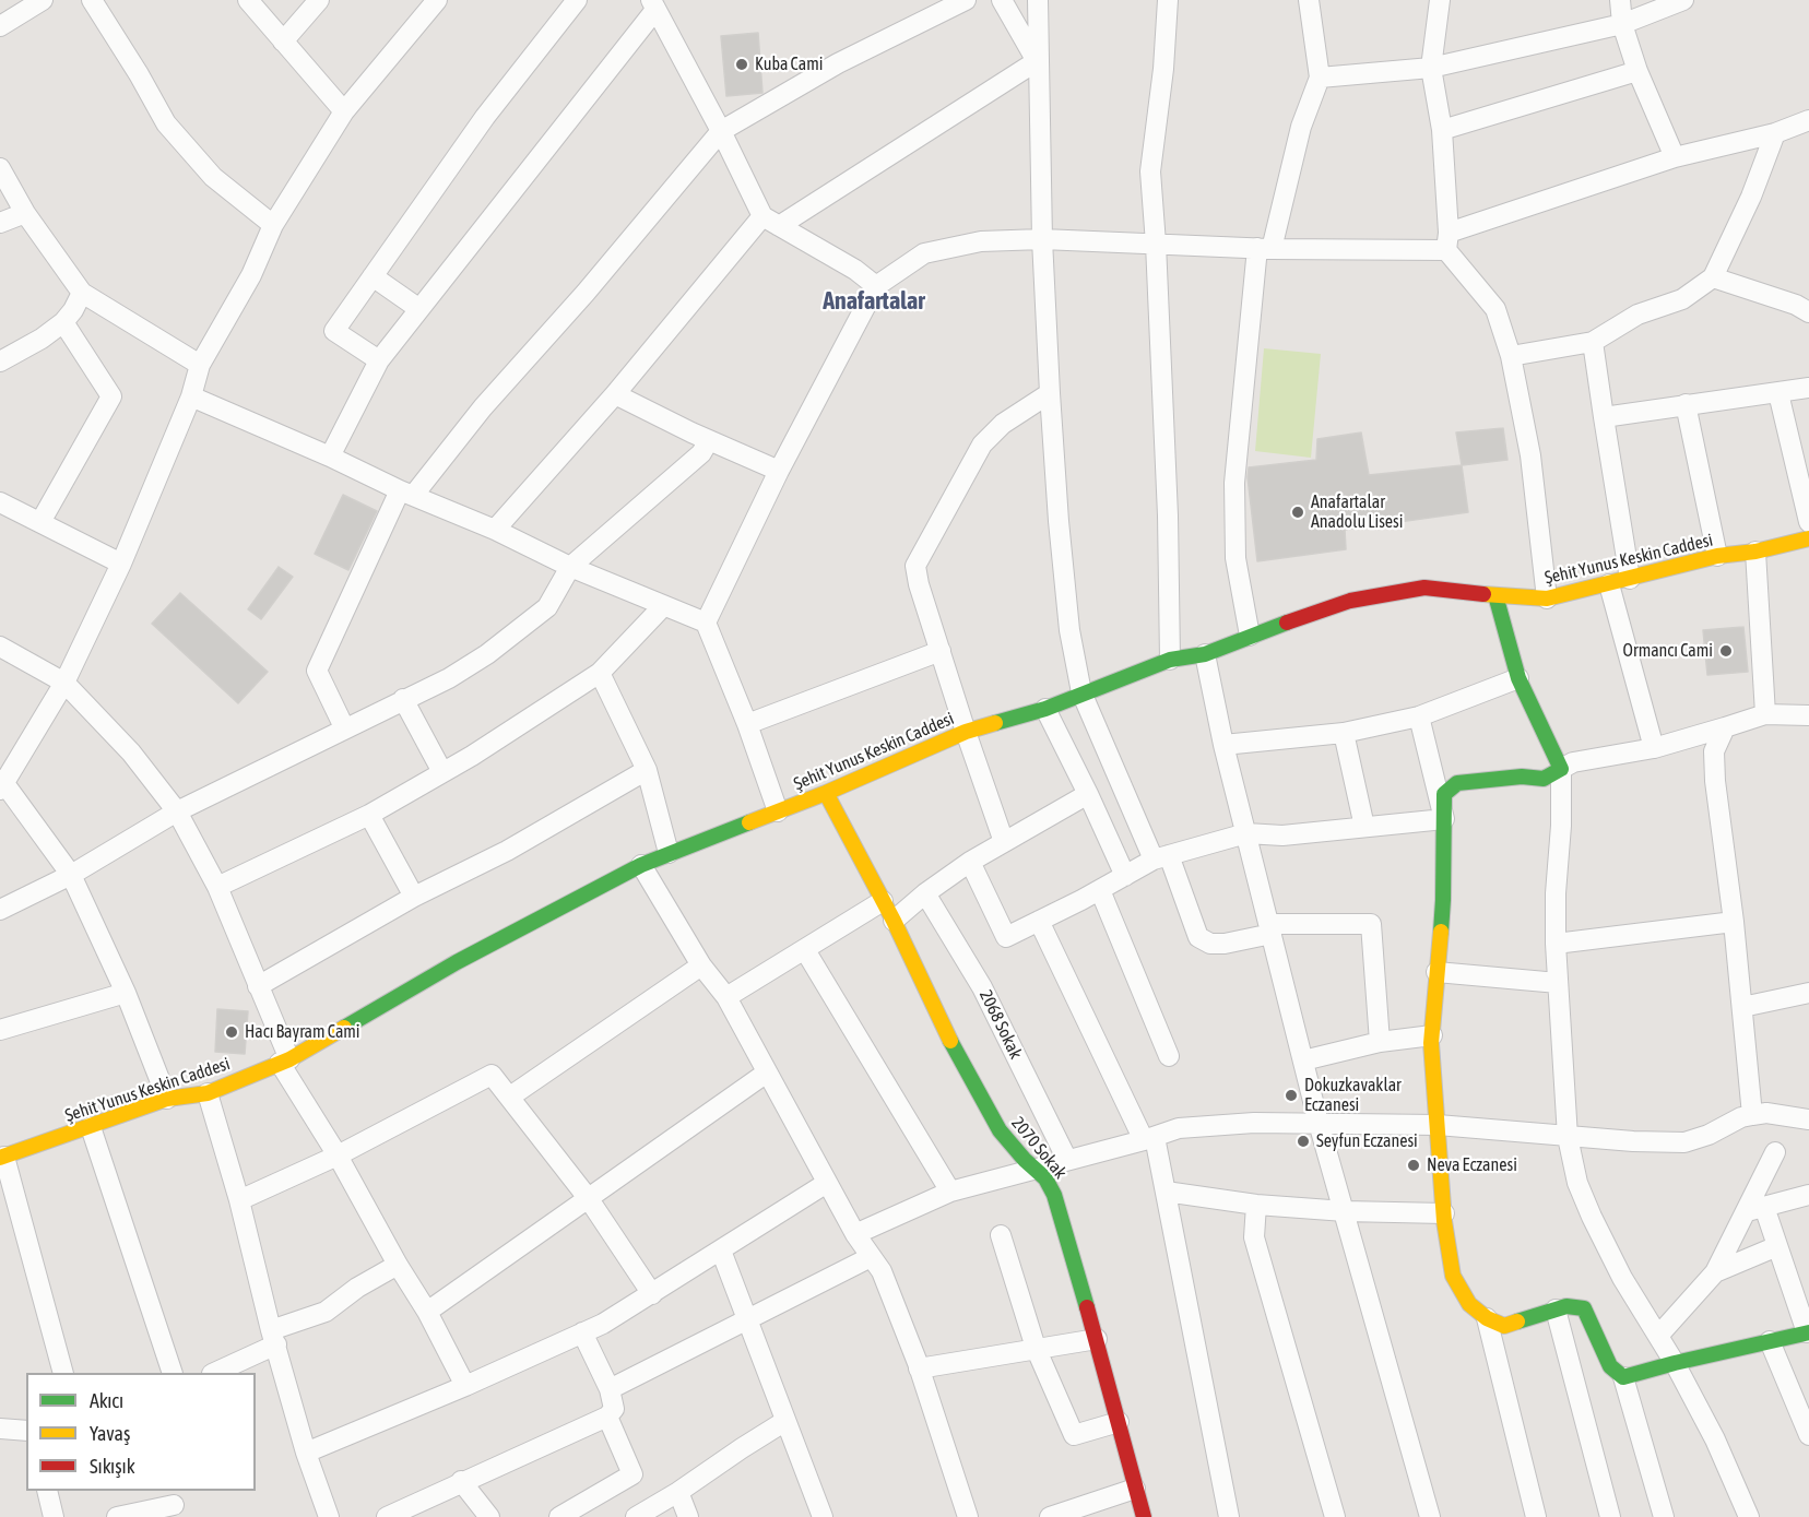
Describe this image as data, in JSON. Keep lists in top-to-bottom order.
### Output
{
  "streets": {
    "street": ["Şehit Yunus Keskin Caddesi", "2068 Sokak", "2070 Sokak"]
  },
  "crossings": [
    ["Şehit Yunus Keskin Caddesi", "2070 Sokak"]
  ],
  "districts": ["Anafartalar"],
  "places": [
    "Kuba Cami",
    "Anafartalar Anadolu Lisesi",
    "Ormancı Cami",
    "Hacı Bayram Cami",
    "Dokuzkavaklar Eczanesi",
    "Seyfun Eczanesi",
    "Neva Eczanesi"
  ],
  "legend": ["Akıcı", "Yavaş", "Sıkışık"]
}
